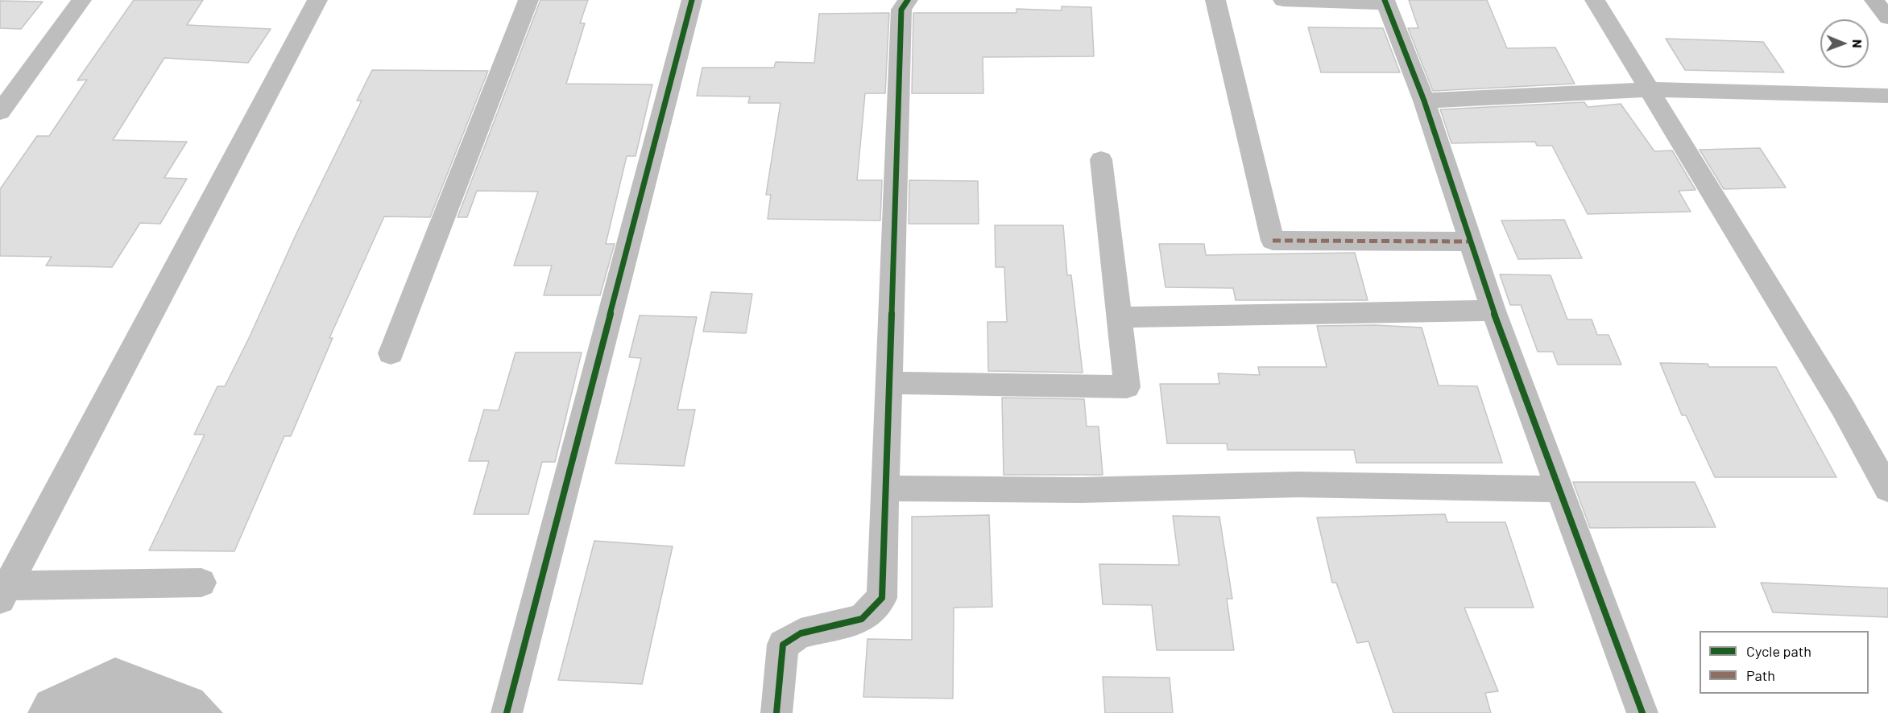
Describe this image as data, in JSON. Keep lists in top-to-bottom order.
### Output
{
  "legend": ["Cycle path", "Path"],
  "north": "right"
}
